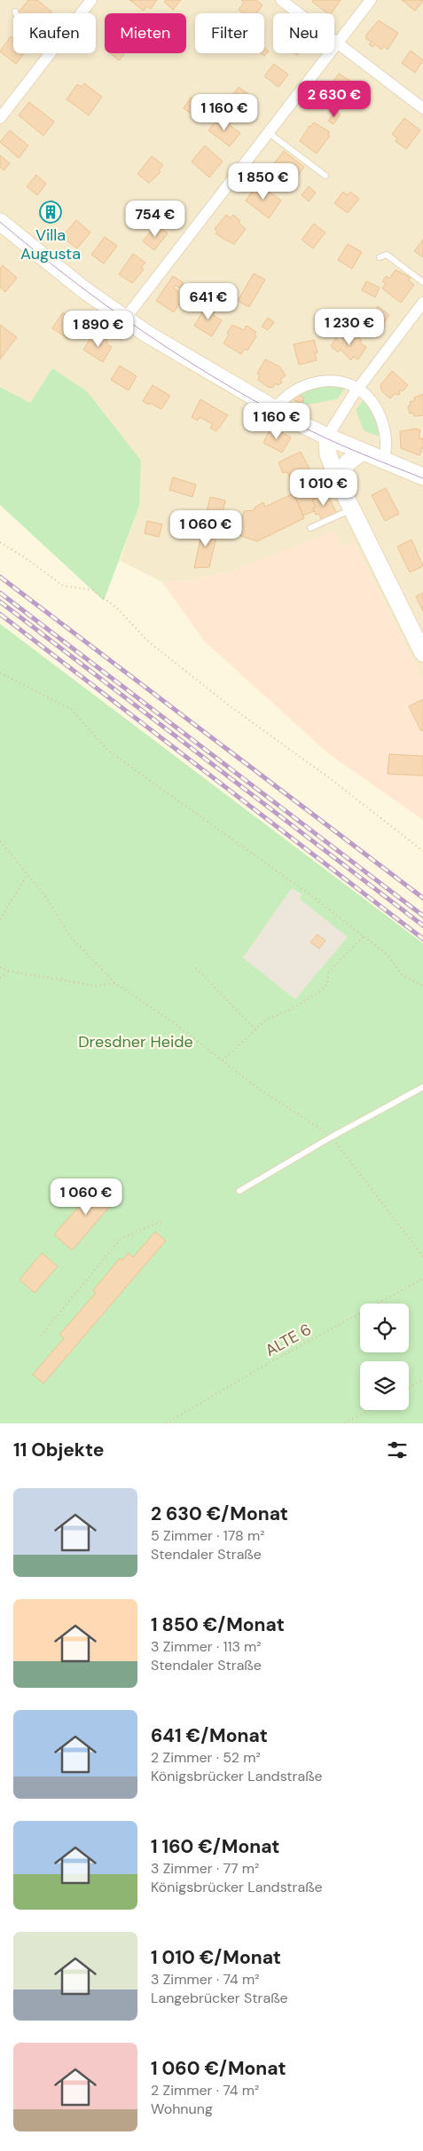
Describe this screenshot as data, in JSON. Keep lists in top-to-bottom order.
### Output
{
  "streets": {
    "path": ["ALTE 6"]
  },
  "parks": ["Dresdner Heide"],
  "places": {
    "building": ["Villa Augusta"]
  },
  "page": {
    "chip": [
      "Kaufen",
      "Mieten",
      "Filter",
      "Neu"
    ],
    "price": [
      "2 630 €",
      "1 160 €",
      "1 850 €",
      "754 €",
      "641 €",
      "1 230 €",
      "1 890 €",
      "1 160 €",
      "1 010 €",
      "1 060 €",
      "1 060 €"
    ],
    "heading": "11 Objekte",
    "list": [
      {
        "name": "2 630 €/Monat",
        "note": "5 Zimmer · 178 m² · Stendaler Straße"
      },
      {
        "name": "1 850 €/Monat",
        "note": "3 Zimmer · 113 m² · Stendaler Straße"
      },
      {
        "name": "641 €/Monat",
        "note": "2 Zimmer · 52 m² · Königsbrücker Landstraße"
      },
      {
        "name": "1 160 €/Monat",
        "note": "3 Zimmer · 77 m² · Königsbrücker Landstraße"
      },
      {
        "name": "1 010 €/Monat",
        "note": "3 Zimmer · 74 m² · Langebrücker Straße"
      },
      {
        "name": "1 060 €/Monat",
        "note": "2 Zimmer · 74 m² · Wohnung"
      }
    ]
  }
}
